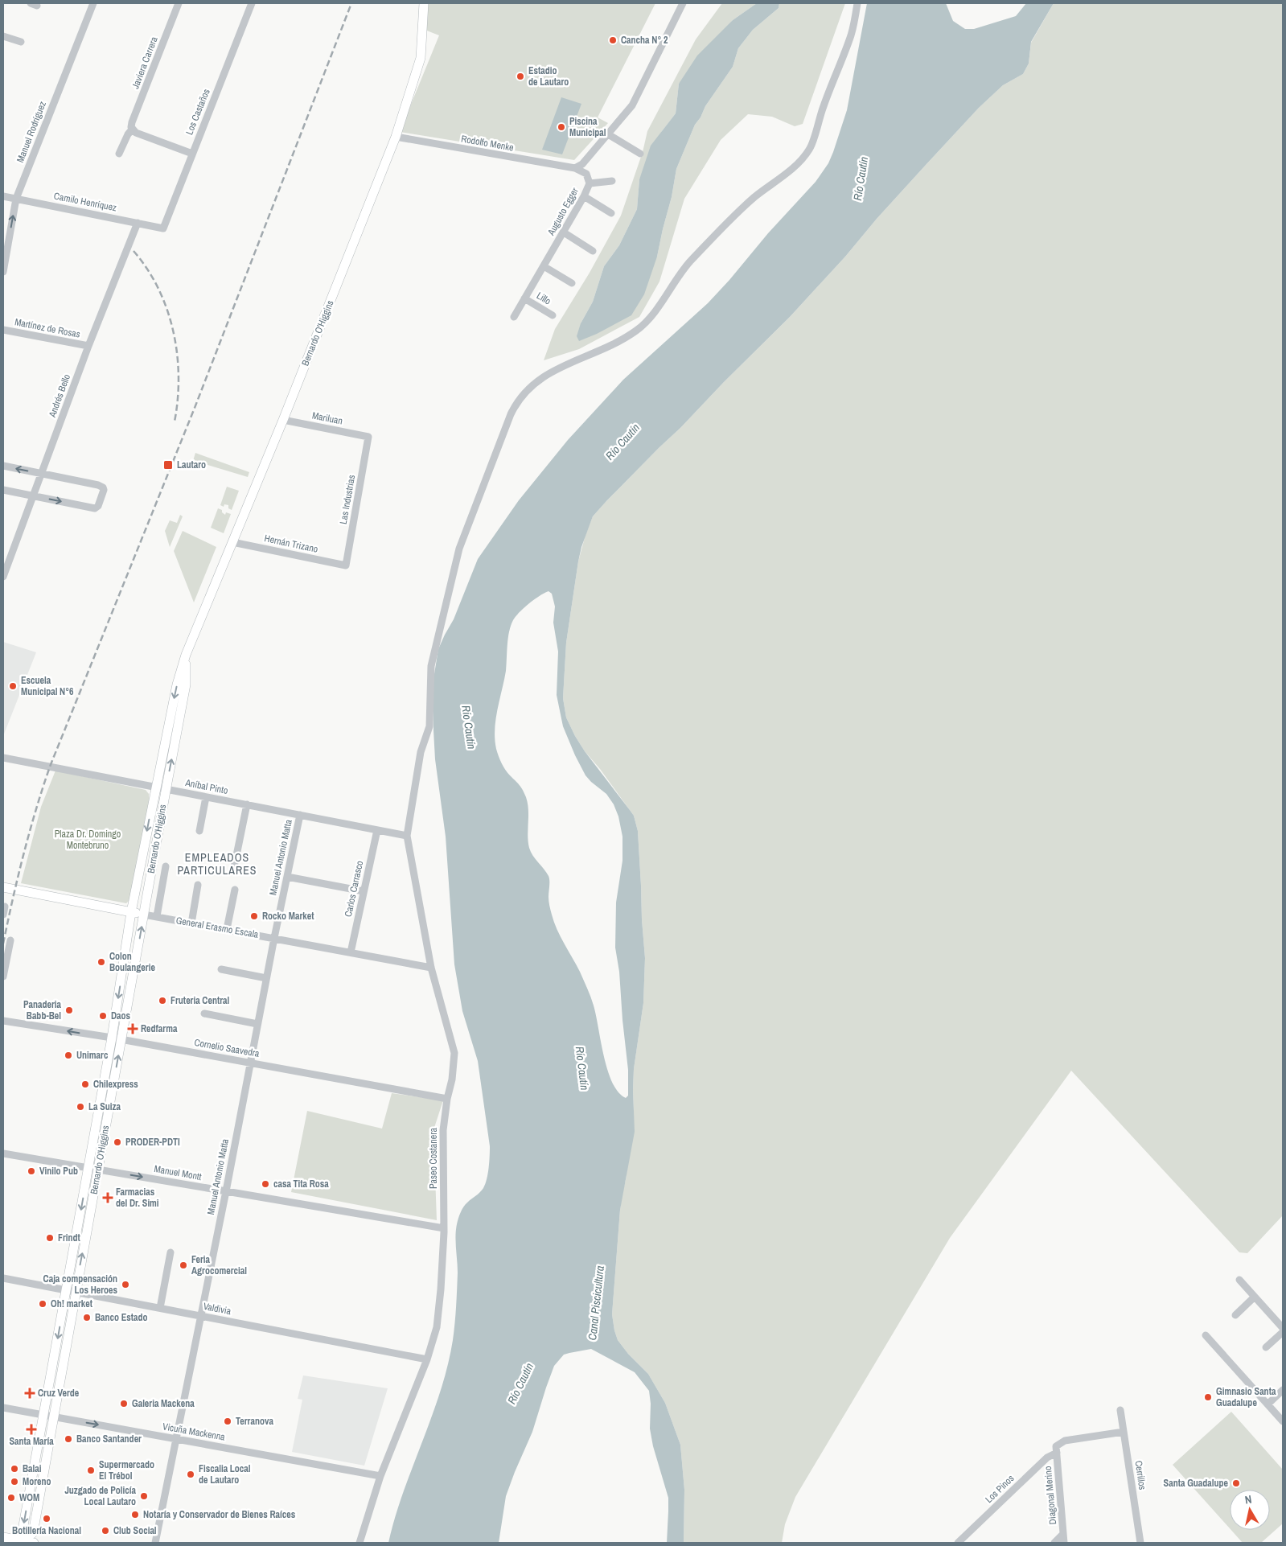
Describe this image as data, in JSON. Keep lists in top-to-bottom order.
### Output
{
  "streets": {
    "main road": ["Bernardo O'Higgins", "General Erasmo Escala"],
    "street": [
      "Javiera Carrera",
      "Los Castaños",
      "Manuel Rodríguez",
      "Rodolfo Menke",
      "Camilo Henríquez",
      "Augusto Egger",
      "Lillo",
      "Martínez de Rosas",
      "Andrés Bello",
      "Mariluan",
      "Las Industrias",
      "Hernán Trizano",
      "Aníbal Pinto",
      "Manuel Antonio Matta",
      "Carlos Carrasco",
      "Cornelio Saavedra",
      "Paseo Costanera",
      "Manuel Montt",
      "Valdivia",
      "Vicuña Mackenna",
      "Cerrillos",
      "Los Pinos",
      "Diagonal Merino"
    ]
  },
  "crossings": [
    ["Los Castaños", "Camilo Henríquez"],
    ["Manuel Rodríguez", "Camilo Henríquez"],
    ["Rodolfo Menke", "Augusto Egger"],
    ["Rodolfo Menke", "Bernardo O'Higgins"],
    ["Camilo Henríquez", "Andrés Bello"],
    ["Augusto Egger", "Lillo"],
    ["Martínez de Rosas", "Andrés Bello"],
    ["Bernardo O'Higgins", "Mariluan"],
    ["Bernardo O'Higgins", "Hernán Trizano"],
    ["Bernardo O'Higgins", "Aníbal Pinto"],
    ["Bernardo O'Higgins", "General Erasmo Escala"],
    ["Bernardo O'Higgins", "Cornelio Saavedra"],
    ["Bernardo O'Higgins", "Manuel Montt"],
    ["Bernardo O'Higgins", "Valdivia"],
    ["Bernardo O'Higgins", "Vicuña Mackenna"],
    ["Mariluan", "Las Industrias"],
    ["Las Industrias", "Hernán Trizano"],
    ["Aníbal Pinto", "Manuel Antonio Matta"],
    ["Aníbal Pinto", "Carlos Carrasco"],
    ["Aníbal Pinto", "Paseo Costanera"],
    ["Manuel Antonio Matta", "General Erasmo Escala"],
    ["Manuel Antonio Matta", "Cornelio Saavedra"],
    ["Manuel Antonio Matta", "Manuel Montt"],
    ["Manuel Antonio Matta", "Valdivia"],
    ["Manuel Antonio Matta", "Vicuña Mackenna"],
    ["Carlos Carrasco", "General Erasmo Escala"],
    ["General Erasmo Escala", "Paseo Costanera"],
    ["Cornelio Saavedra", "Paseo Costanera"],
    ["Paseo Costanera", "Manuel Montt"],
    ["Paseo Costanera", "Valdivia"],
    ["Paseo Costanera", "Vicuña Mackenna"],
    ["Cerrillos", "Los Pinos"],
    ["Los Pinos", "Diagonal Merino"]
  ],
  "districts": ["EMPLEADOS PARTICULARES"],
  "water": ["Río Cautín", "Canal Piscicultura"],
  "parks": ["Plaza Dr. Domingo Montebruno"],
  "places": {
    "other": [
      "Cancha N° 2",
      "Estadio de Lautaro",
      "Piscina Municipal",
      "Escuela Municipal N°6",
      "Rocko Market",
      "Colon Boulangerie",
      "Fruteria Central",
      "Panaderia Babb-Bel",
      "Daos",
      "Unimarc",
      "Chilexpress",
      "La Suiza",
      "PRODER-PDTI",
      "Vinilo Pub",
      "casa Tita Rosa",
      "Frindt",
      "Feria Agrocomercial",
      "Caja compensación Los Heroes",
      "Oh! market",
      "Banco Estado",
      "Gimnasio Santa Guadalupe",
      "Galeria Mackena",
      "Terranova",
      "Banco Santander",
      "Balai",
      "Supermercado El Trébol",
      "Fiscalia Local de Lautaro",
      "Moreno",
      "Santa Guadalupe",
      "Juzgado de Policía Local Lautaro",
      "WOM",
      "Notaría y Conservador de Bienes Raíces",
      "Botillería Nacional",
      "Club Social"
    ],
    "transit": ["Lautaro"],
    "health": [
      "Redfarma",
      "Farmacias del Dr. Simi",
      "Cruz Verde",
      "Santa María"
    ]
  },
  "north": "top"
}
